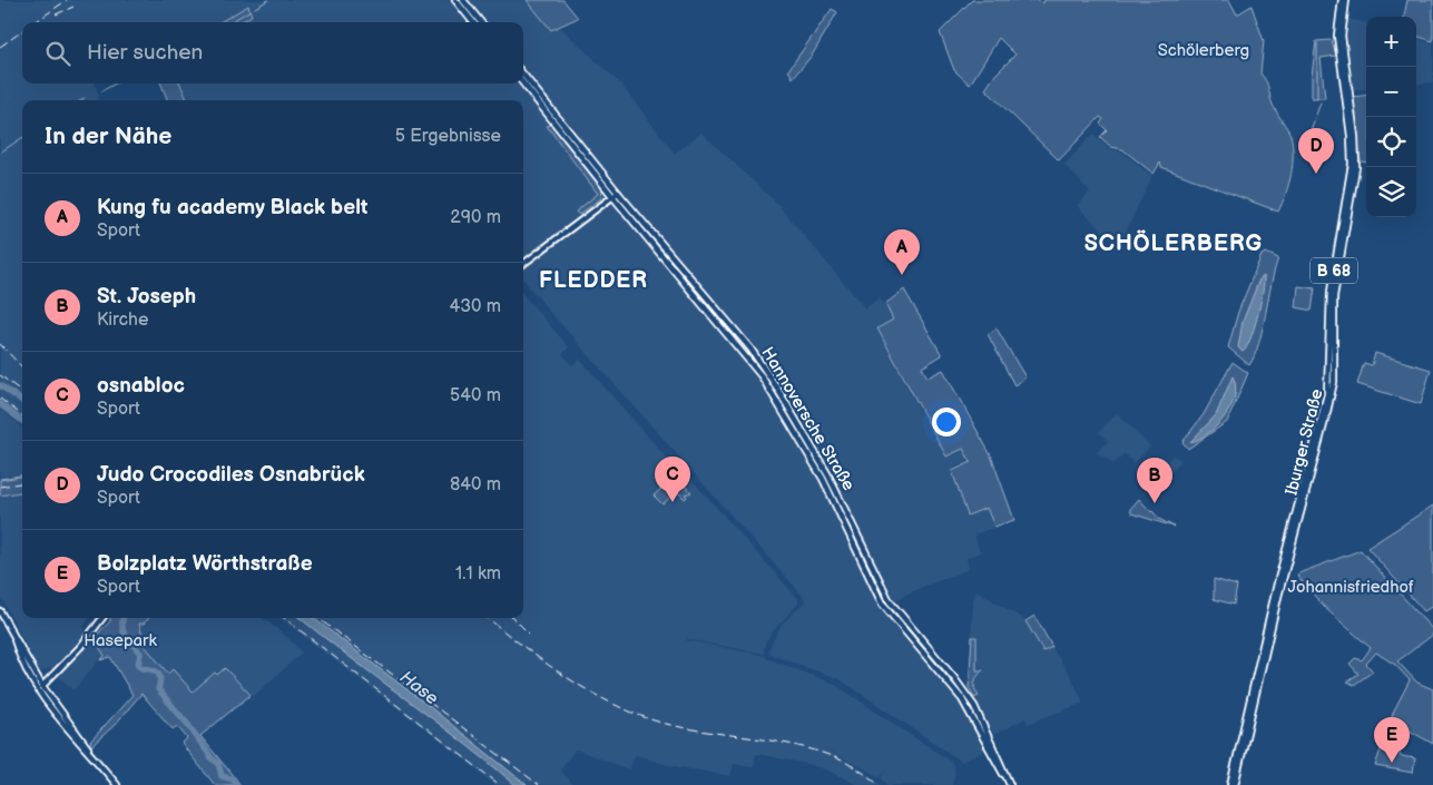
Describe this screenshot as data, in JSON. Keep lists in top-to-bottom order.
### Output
{
  "streets": {
    "main road": ["B 68", "Hannoversche Straße", "Iburger Straße"]
  },
  "districts": ["SCHÖLERBERG", "FLEDDER"],
  "water": ["Hase"],
  "parks": ["Schölerberg", "Johannisfriedhof", "Hasepark"],
  "page": {
    "map_buttons": ["+", "−"],
    "search": "Hier suchen",
    "heading": ["In der Nähe", "5 Ergebnisse"],
    "pins": [
      "D",
      "A",
      "C",
      "B",
      "E"
    ],
    "list": [
      {
        "mark": "A",
        "name": "Kung fu academy Black belt",
        "note": "Sport",
        "value": "290 m"
      },
      {
        "mark": "B",
        "name": "St. Joseph",
        "note": "Kirche",
        "value": "430 m"
      },
      {
        "mark": "C",
        "name": "osnabloc",
        "note": "Sport",
        "value": "540 m"
      },
      {
        "mark": "D",
        "name": "Judo Crocodiles Osnabrück",
        "note": "Sport",
        "value": "840 m"
      },
      {
        "mark": "E",
        "name": "Bolzplatz Wörthstraße",
        "note": "Sport",
        "value": "1.1 km"
      }
    ]
  }
}
